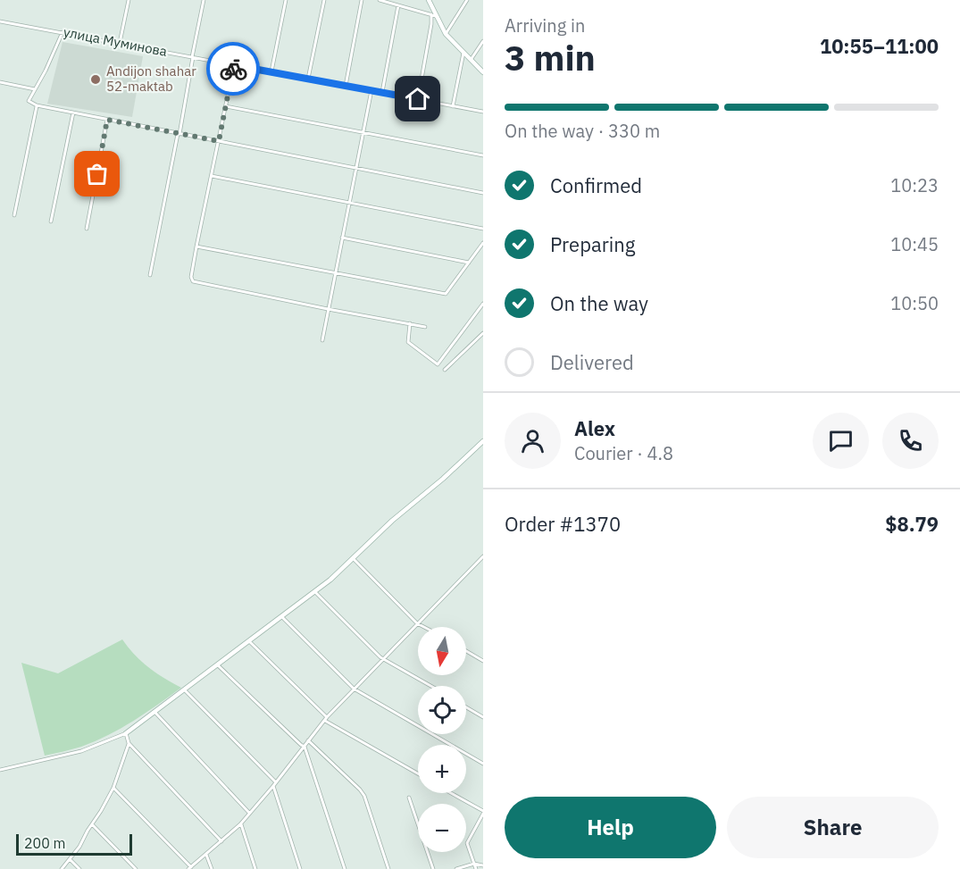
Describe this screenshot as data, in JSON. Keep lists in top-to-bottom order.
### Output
{
  "streets": {
    "street": ["улица Муминова"]
  },
  "places": ["Andijon shahar 52-maktab"],
  "scale_bar": "200 m",
  "north": "bottom",
  "page": {
    "heading": ["3 min", "Arriving in", "10:55–11:00"],
    "panel": [
      "Alex",
      "Courier · 4.8",
      "Order #1370",
      "$8.79"
    ],
    "bar": "On the way · 330 m",
    "list": [
      ["Confirmed", "10:23"],
      ["Preparing", "10:45"],
      ["On the way", "10:50"],
      "Delivered"
    ],
    "map_buttons": ["+", "−"],
    "buttons": ["Help", "Share"],
    "scale": "200 m"
  }
}
